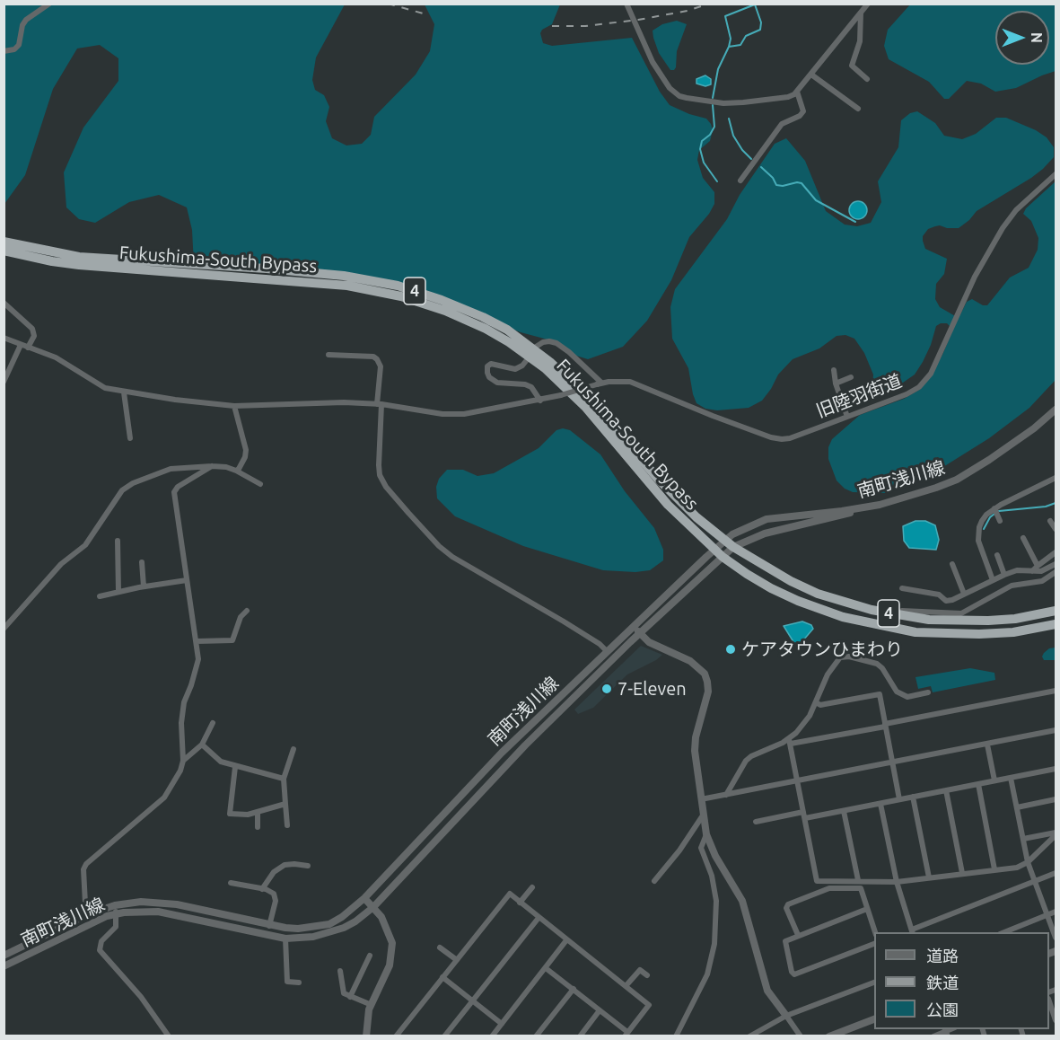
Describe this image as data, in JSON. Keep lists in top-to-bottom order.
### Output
{
  "streets": {
    "highway": ["Fukushima-South Bypass", "4"],
    "street": ["旧陸羽街道", "南町浅川線"]
  },
  "crossings": [
    ["Fukushima-South Bypass", "南町浅川線"]
  ],
  "places": ["ケアタウンひまわり", "7-Eleven"],
  "legend": ["道路", "鉄道", "公園"],
  "north": "right"
}
